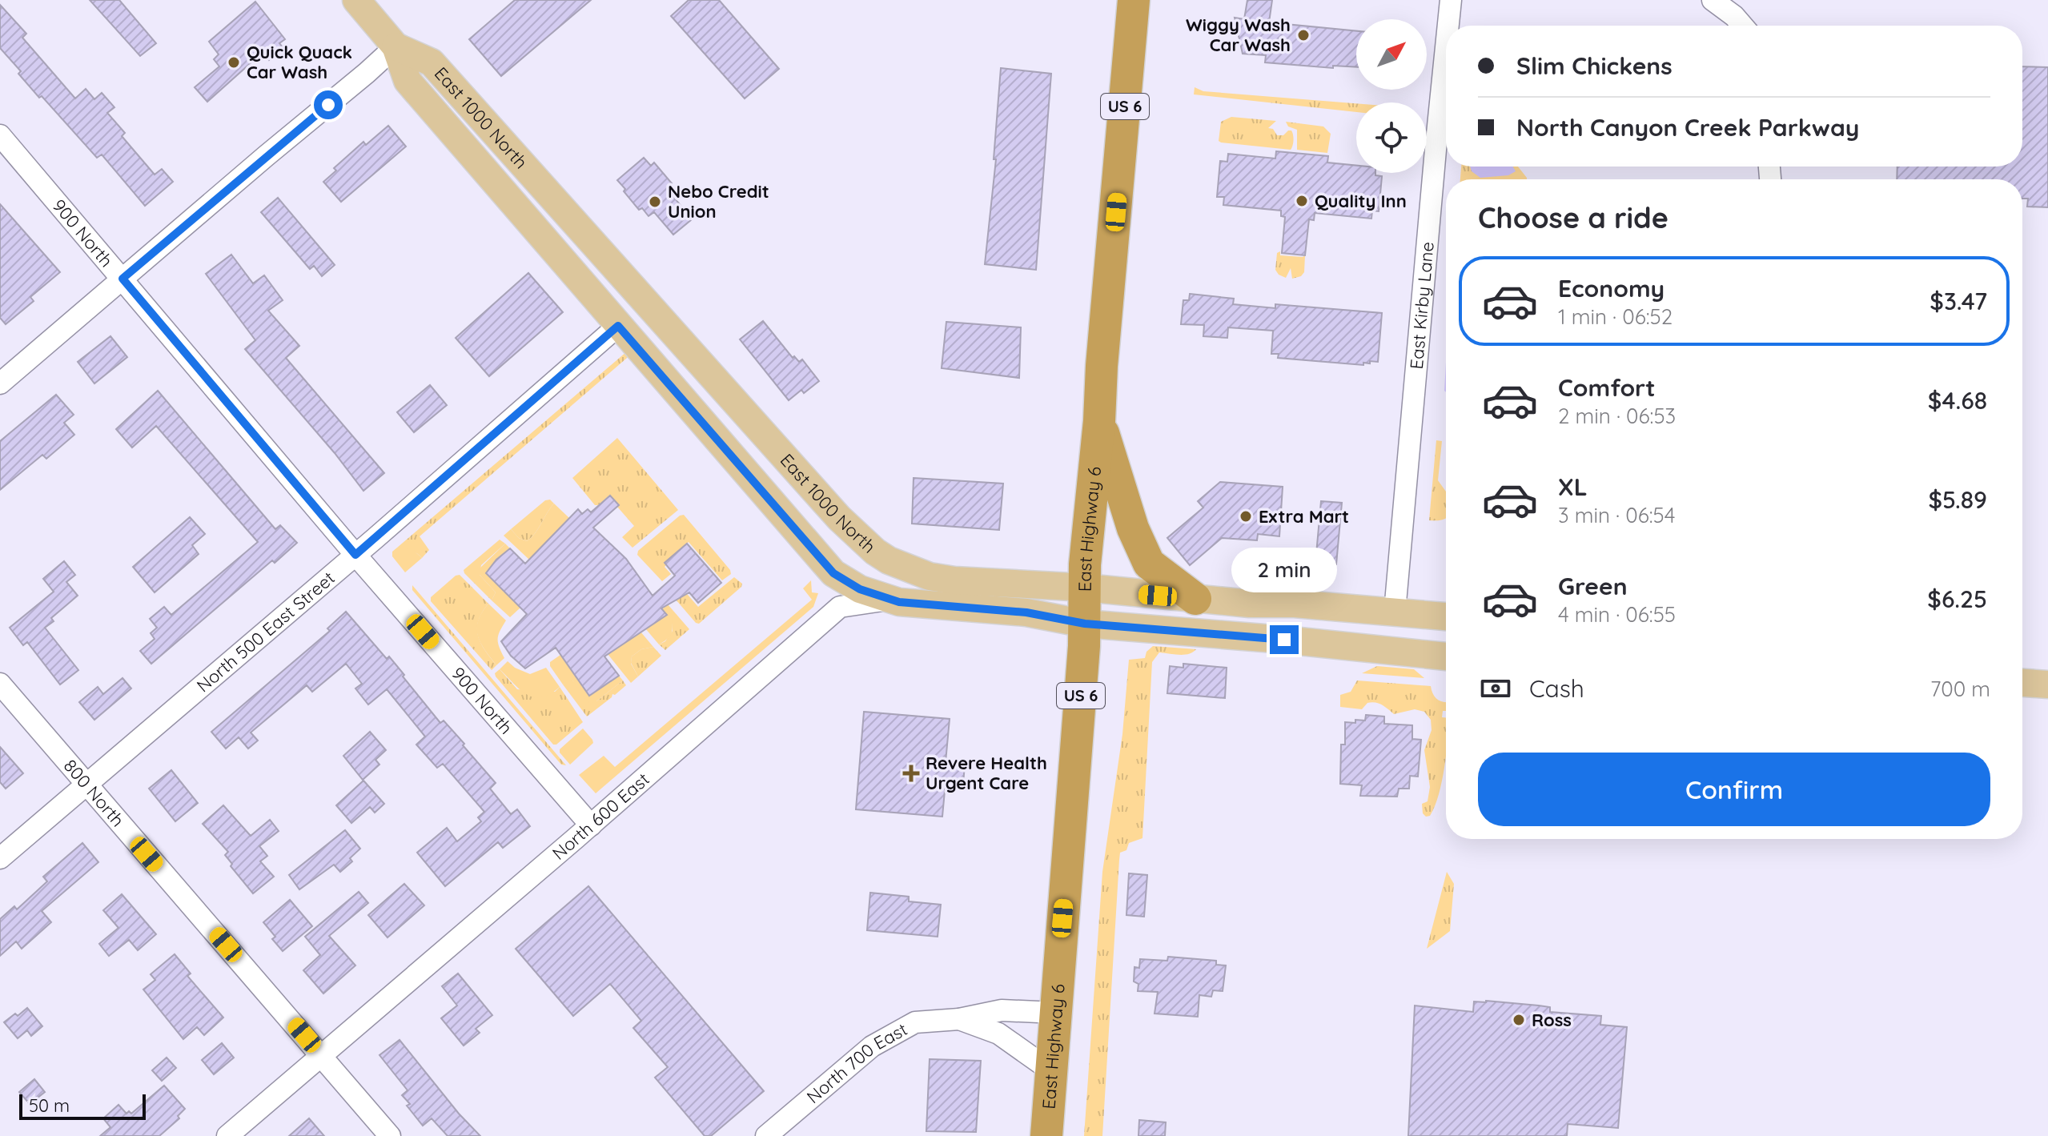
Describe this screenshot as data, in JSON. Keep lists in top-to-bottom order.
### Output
{
  "streets": {
    "highway": ["US 6", "East Highway 6"],
    "main road": ["East 1000 North"],
    "street": [
      "900 North",
      "East Kirby Lane",
      "North 500 East Street",
      "800 North",
      "North 600 East",
      "North 700 East"
    ]
  },
  "crossings": [
    ["East 1000 North", "East Kirby Lane"],
    ["East 1000 North", "East Highway 6"],
    ["East 1000 North", "North 500 East Street"],
    ["900 North", "North 500 East Street"],
    ["900 North", "North 600 East"],
    ["East Highway 6", "North 700 East"],
    ["North 500 East Street", "800 North"],
    ["800 North", "North 600 East"]
  ],
  "places": {
    "other": [
      "Wiggy Wash Car Wash",
      "Quick Quack Car Wash",
      "Quality Inn",
      "Nebo Credit Union",
      "Extra Mart",
      "Ross"
    ],
    "health": ["Revere Health Urgent Care"]
  },
  "scale_bar": "50 m",
  "north": "top right",
  "page": {
    "banner": ["Slim Chickens", "North Canyon Creek Parkway"],
    "heading": "Choose a ride",
    "list": [
      {
        "name": "Economy",
        "note": "1 min · 06:52",
        "value": "$3.47"
      },
      {
        "name": "Comfort",
        "note": "2 min · 06:53",
        "value": "$4.68"
      },
      {
        "name": "XL",
        "note": "3 min · 06:54",
        "value": "$5.89"
      },
      {
        "name": "Green",
        "note": "4 min · 06:55",
        "value": "$6.25"
      }
    ],
    "bubble": "2 min",
    "pay": ["Cash", "700 m"],
    "buttons": "Confirm",
    "scale": "50 m"
  }
}
